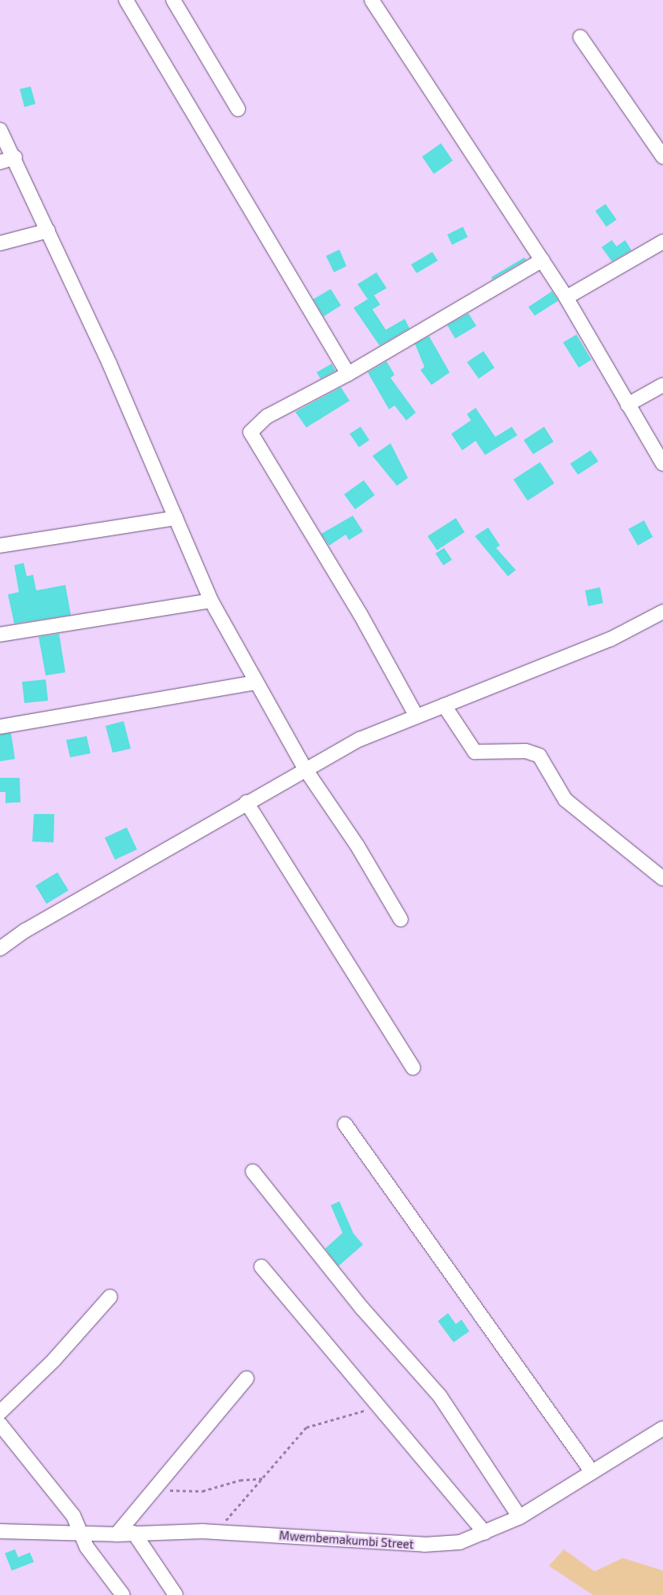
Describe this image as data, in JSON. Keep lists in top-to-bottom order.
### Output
{
  "streets": {
    "street": ["Mwembemakumbi Street"]
  }
}
